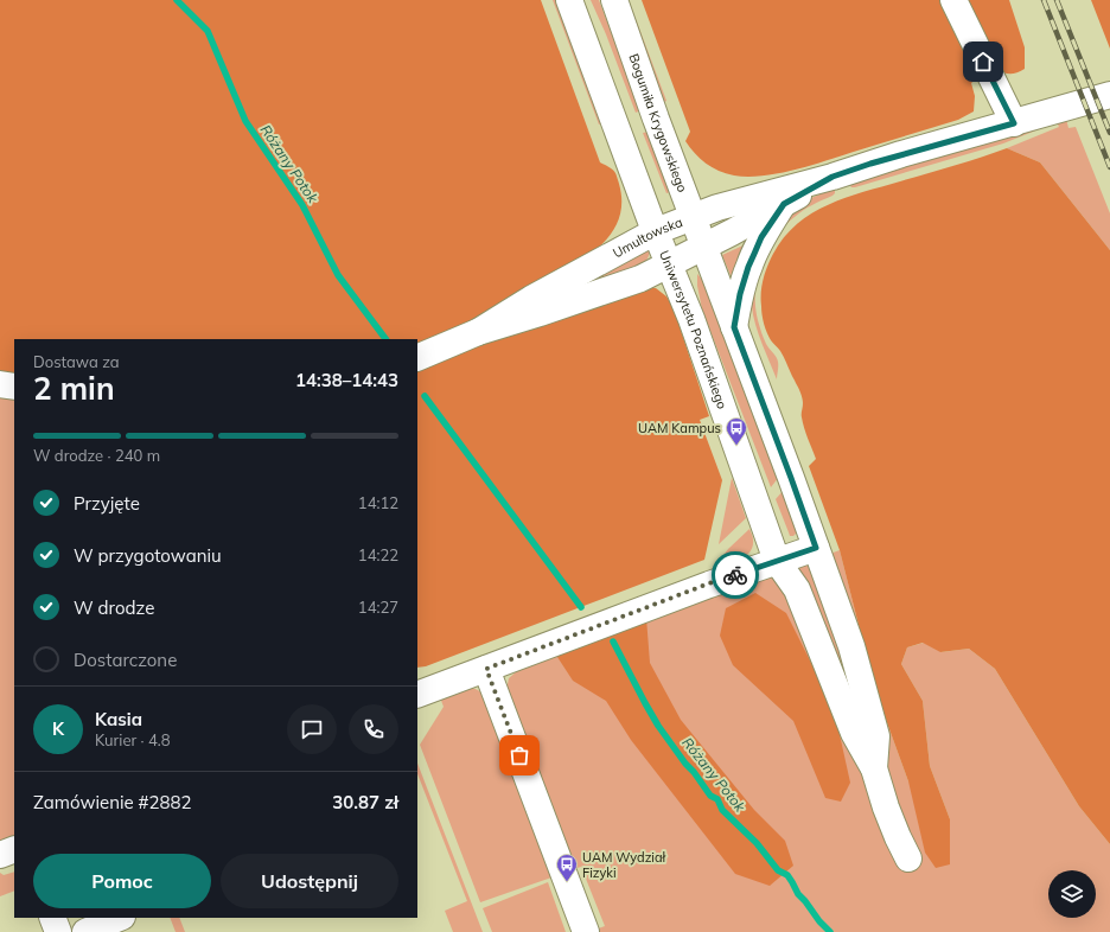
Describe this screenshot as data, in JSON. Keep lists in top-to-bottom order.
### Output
{
  "streets": {
    "street": ["Bogumiła Krygowskiego", "Umultowska", "Uniwersytetu Poznańskiego"]
  },
  "crossings": [
    ["Bogumiła Krygowskiego", "Umultowska"],
    ["Bogumiła Krygowskiego", "Uniwersytetu Poznańskiego"],
    ["Umultowska", "Uniwersytetu Poznańskiego"]
  ],
  "water": ["Różany Potok"],
  "places": {
    "bus stop": ["UAM Kampus", "UAM Wydział Fizyki"]
  },
  "page": {
    "heading": ["2 min", "Dostawa za", "14:38–14:43"],
    "panel": [
      "Kasia",
      "Kurier · 4.8",
      "Zamówienie #2882",
      "30.87 zł"
    ],
    "bar": "W drodze · 240 m",
    "list": [
      ["Przyjęte", "14:12"],
      ["W przygotowaniu", "14:22"],
      ["W drodze", "14:27"],
      "Dostarczone"
    ],
    "round": "K",
    "buttons": ["Pomoc", "Udostępnij"]
  }
}
